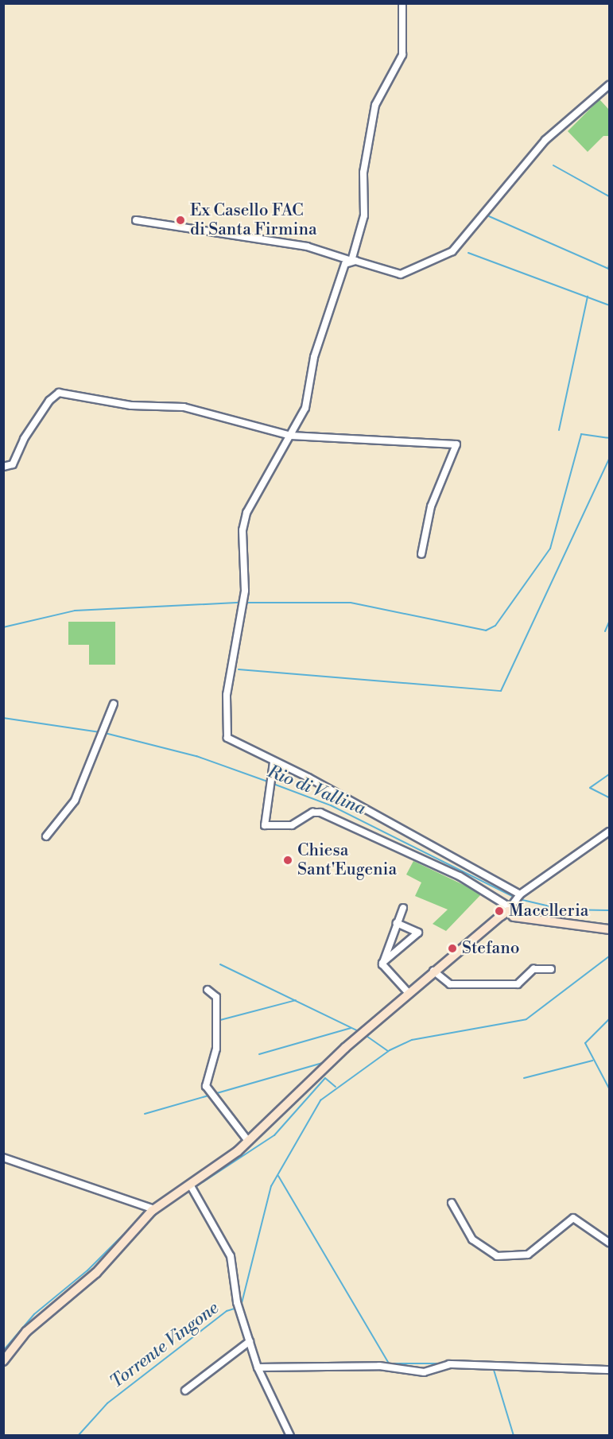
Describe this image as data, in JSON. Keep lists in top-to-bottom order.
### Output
{
  "water": ["Rio di Vallina", "Torrente Vingone"],
  "places": [
    "Ex Casello FAC di Santa Firmina",
    "Chiesa Sant'Eugenia",
    "Macelleria",
    "Stefano"
  ]
}
